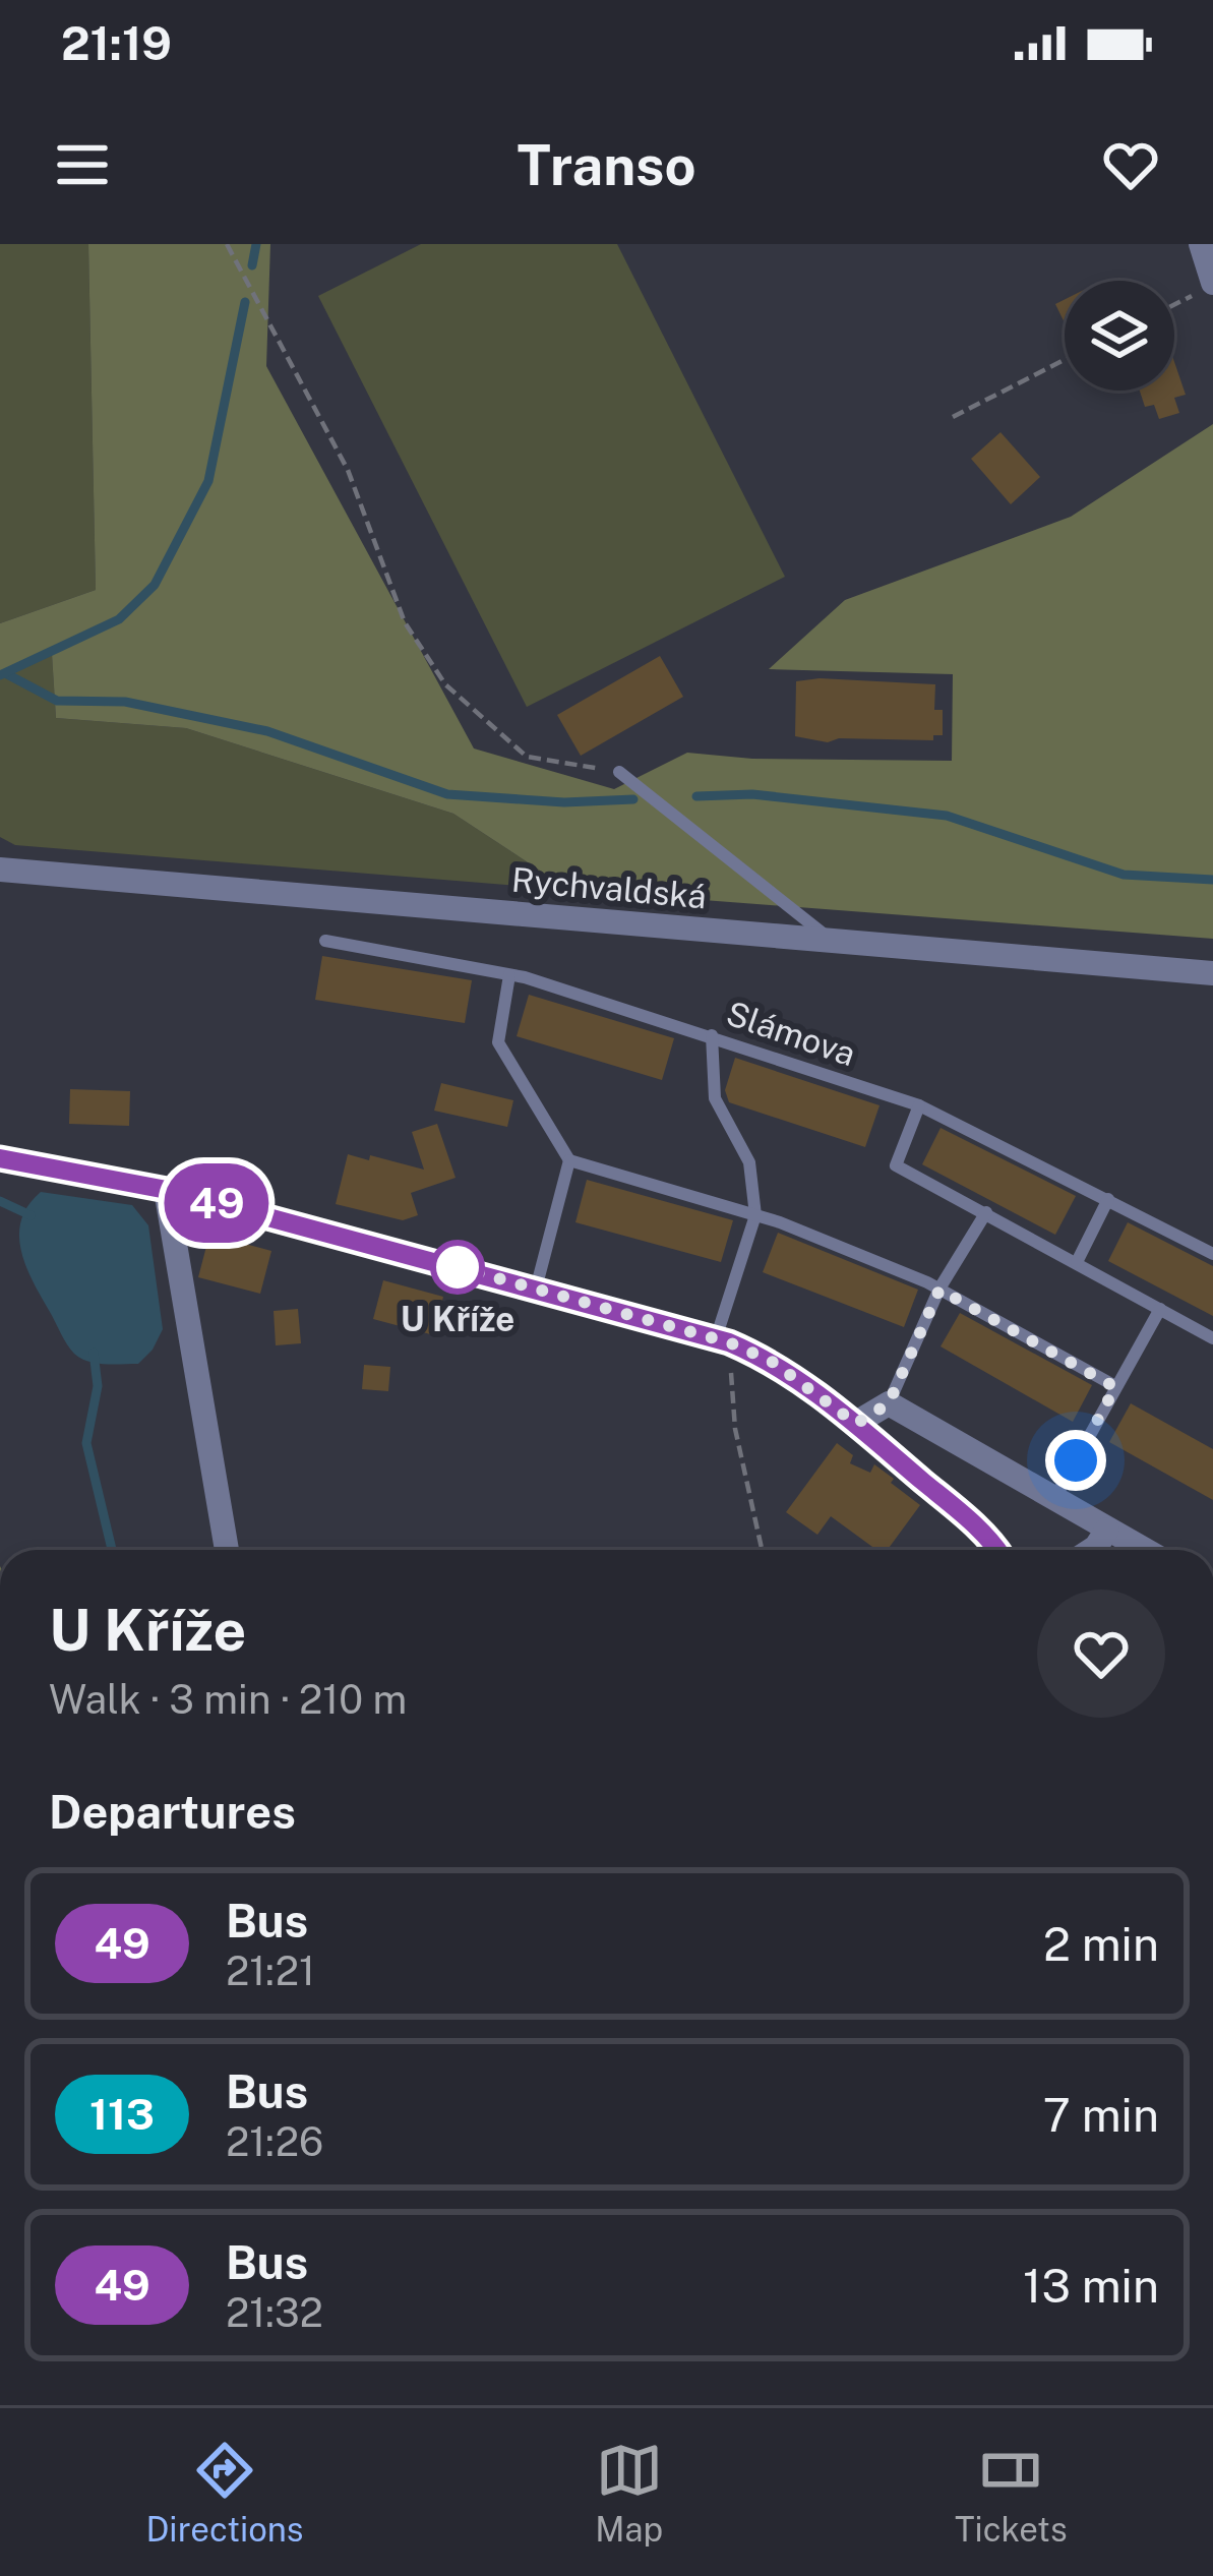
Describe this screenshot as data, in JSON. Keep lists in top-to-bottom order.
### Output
{
  "streets": {
    "street": ["Rychvaldská"],
    "lane": ["Slámova"]
  },
  "places": ["U Kříže"],
  "lines": ["bus line 49"],
  "page": {
    "status": "21:19",
    "header": "Transo",
    "on_map": "49",
    "heading": [
      ["U Kříže", "Walk · 3 min · 210 m"],
      "Departures"
    ],
    "list": [
      {
        "mark": "49",
        "name": "Bus",
        "note": "21:21",
        "value": "2 min"
      },
      {
        "mark": "113",
        "name": "Bus",
        "note": "21:26",
        "value": "7 min"
      },
      {
        "mark": "49",
        "name": "Bus",
        "note": "21:32",
        "value": "13 min"
      }
    ],
    "tabs": ["Directions", "Map", "Tickets"]
  }
}
